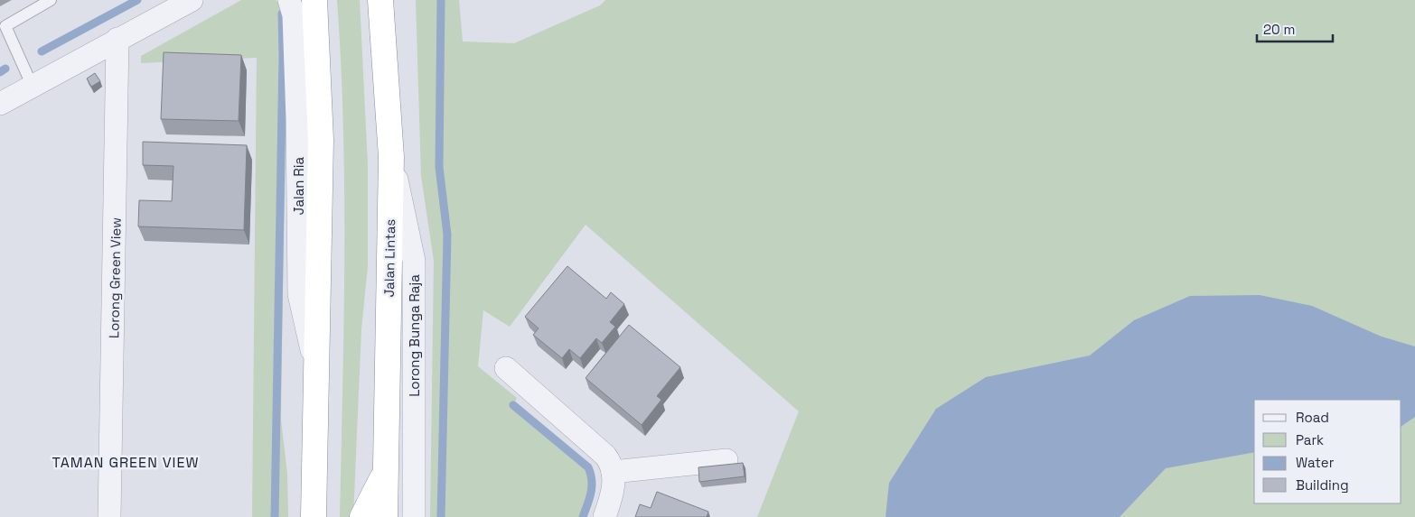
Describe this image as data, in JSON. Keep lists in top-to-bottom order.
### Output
{
  "streets": {
    "highway": ["Jalan Lintas"],
    "street": ["Jalan Ria", "Lorong Green View", "Lorong Bunga Raja"]
  },
  "crossings": [
    ["Jalan Lintas", "Lorong Bunga Raja"]
  ],
  "districts": ["TAMAN GREEN VIEW"],
  "legend": [
    "Road",
    "Park",
    "Water",
    "Building"
  ],
  "scale_bar": "20 m"
}
